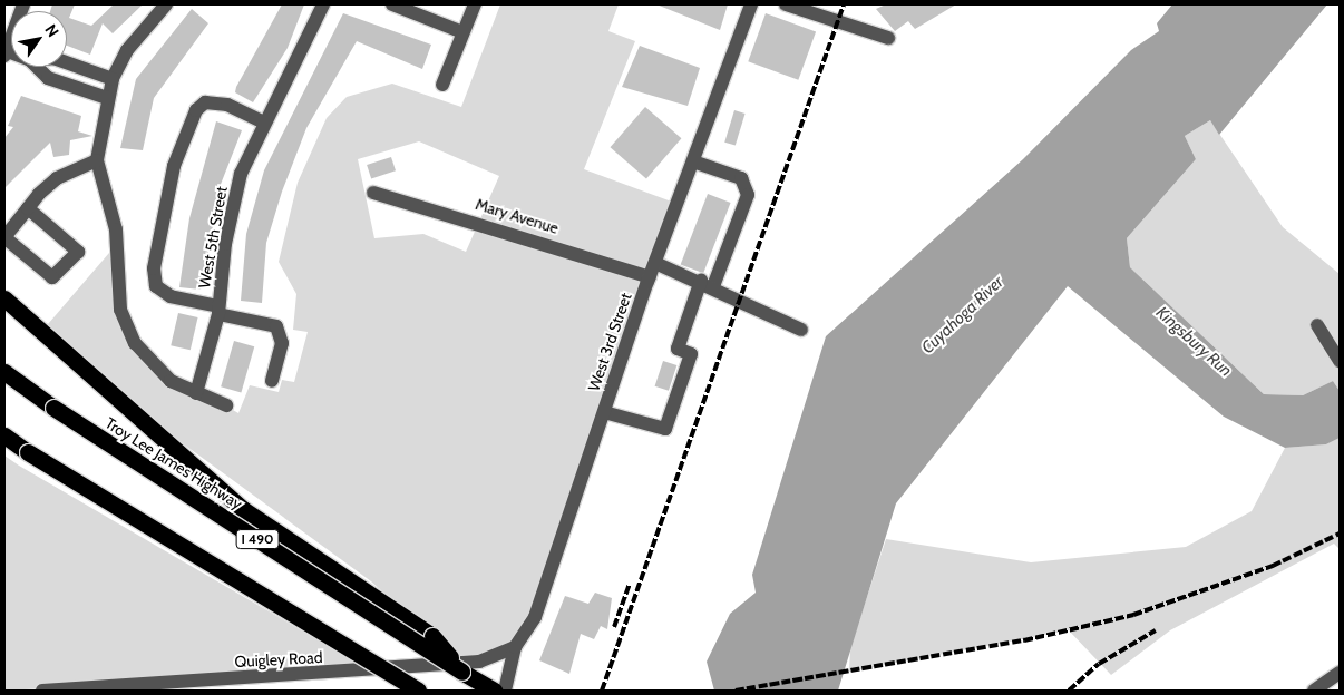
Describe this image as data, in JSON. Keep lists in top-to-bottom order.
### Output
{
  "streets": {
    "highway": ["Troy Lee James Highway", "I 490"],
    "street": [
      "Mary Avenue",
      "West 5th Street",
      "West 3rd Street",
      "Quigley Road"
    ]
  },
  "crossings": [
    ["Mary Avenue", "West 3rd Street"],
    ["West 3rd Street", "Quigley Road"]
  ],
  "water": ["Cuyahoga River", "Kingsbury Run"],
  "north": "top right"
}
